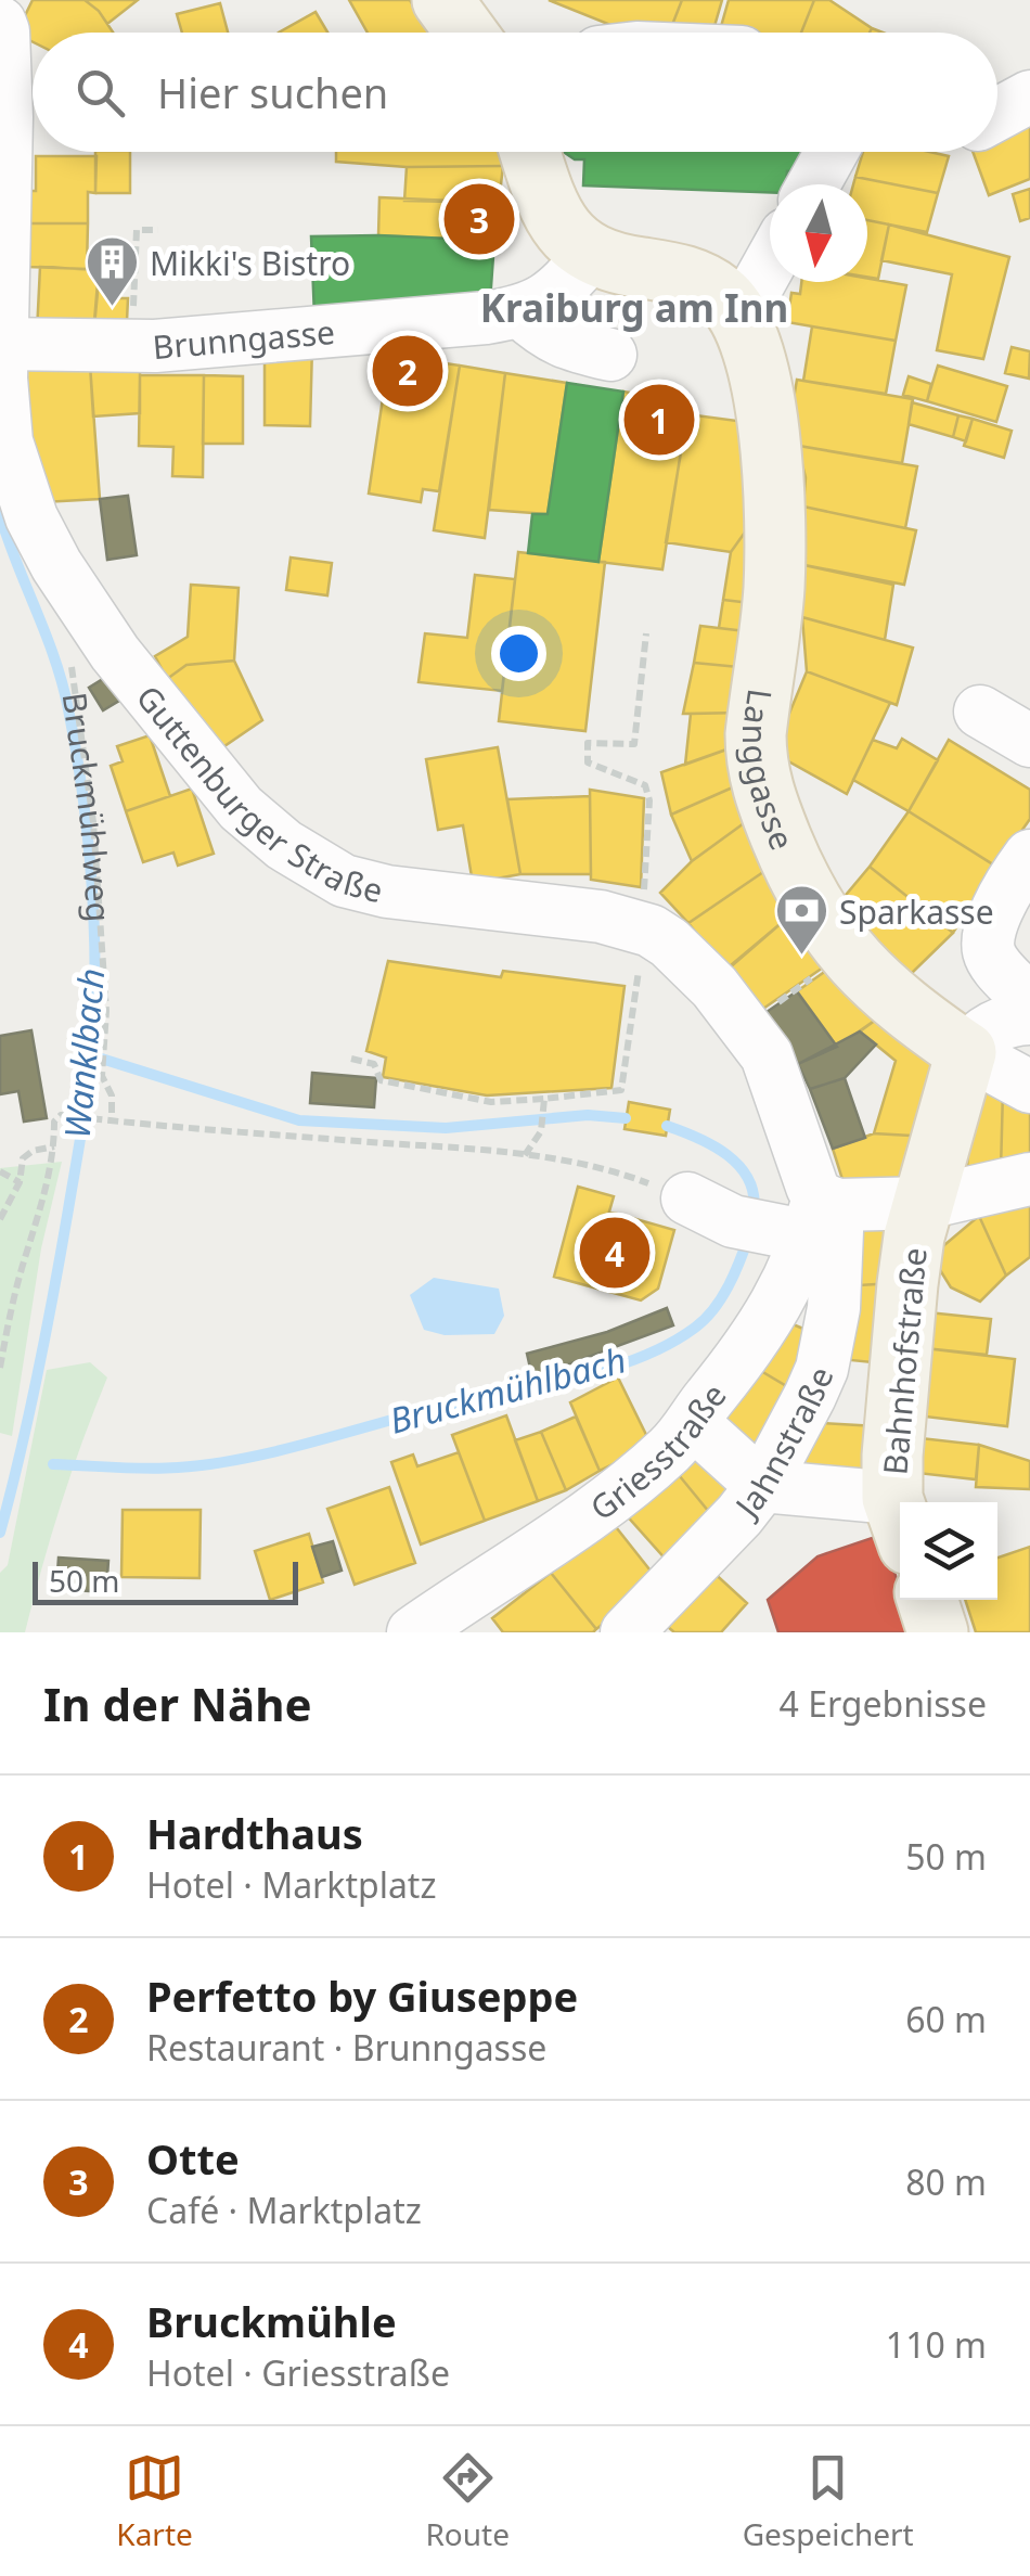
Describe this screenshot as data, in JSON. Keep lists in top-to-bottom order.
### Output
{
  "streets": {
    "main road": ["Langgasse", "Bahnhofstraße"],
    "street": [
      "Brunngasse",
      "Guttenburger Straße",
      "Jahnstraße",
      "Griesstraße"
    ],
    "path": ["Bruckmühlweg"]
  },
  "crossings": [
    ["Brunngasse", "Guttenburger Straße"],
    ["Langgasse", "Bahnhofstraße"],
    ["Guttenburger Straße", "Bruckmühlweg"],
    ["Guttenburger Straße", "Jahnstraße"],
    ["Guttenburger Straße", "Griesstraße"],
    ["Jahnstraße", "Griesstraße"]
  ],
  "districts": ["Kraiburg am Inn"],
  "water": ["Wanklbach", "Bruckmühlbach"],
  "places": {
    "building": ["Mikki's Bistro"],
    "bank": ["Sparkasse"]
  },
  "scale_bar": "50 m",
  "north": "bottom",
  "page": {
    "search": "Hier suchen",
    "pins": [
      "3",
      "2",
      "1",
      "4"
    ],
    "scale": "50 m",
    "heading": ["In der Nähe", "4 Ergebnisse"],
    "list": [
      {
        "mark": "1",
        "name": "Hardthaus",
        "note": "Hotel · Marktplatz",
        "value": "50 m"
      },
      {
        "mark": "2",
        "name": "Perfetto by Giuseppe",
        "note": "Restaurant · Brunngasse",
        "value": "60 m"
      },
      {
        "mark": "3",
        "name": "Otte",
        "note": "Café · Marktplatz",
        "value": "80 m"
      },
      {
        "mark": "4",
        "name": "Bruckmühle",
        "note": "Hotel · Griesstraße",
        "value": "110 m"
      }
    ],
    "nav": ["Karte", "Route", "Gespeichert"]
  }
}
